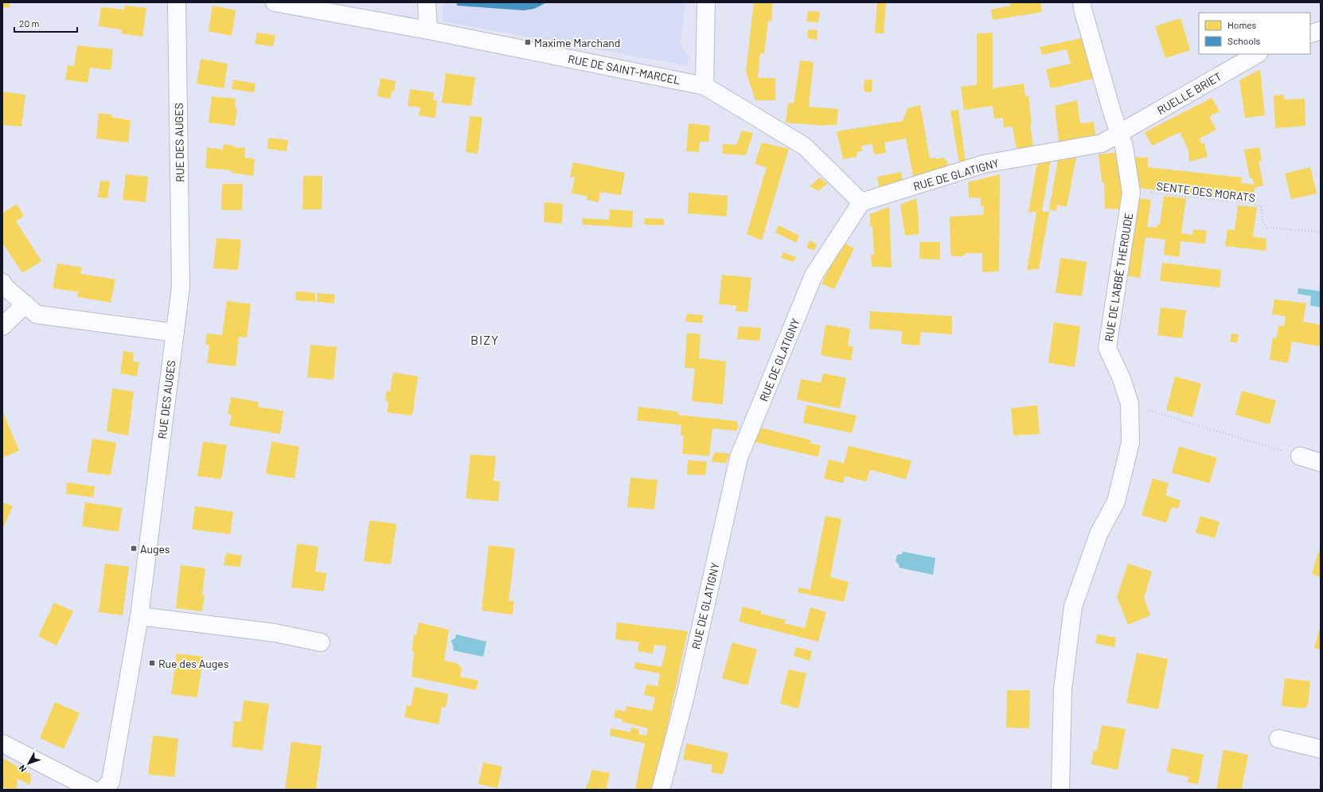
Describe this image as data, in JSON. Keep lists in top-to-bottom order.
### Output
{
  "streets": {
    "street": [
      "RUE DE SAINT-MARCEL",
      "RUELLE BRIET",
      "RUE DES AUGES",
      "RUE DE GLATIGNY",
      "RUE DE L'ABBÉ THEROUDE"
    ],
    "path": ["SENTE DES MORATS"]
  },
  "crossings": [
    ["RUE DE SAINT-MARCEL", "RUE DE GLATIGNY"],
    ["RUELLE BRIET", "RUE DE GLATIGNY"],
    ["RUELLE BRIET", "RUE DE L'ABBÉ THEROUDE"],
    ["RUE DE GLATIGNY", "RUE DE L'ABBÉ THEROUDE"],
    ["SENTE DES MORATS", "RUE DE L'ABBÉ THEROUDE"]
  ],
  "districts": ["BIZY"],
  "places": {
    "transit": ["Maxime Marchand", "Auges", "Rue des Auges"]
  },
  "legend": ["Homes", "Schools"],
  "scale_bar": "20 m",
  "north": "bottom left"
}
